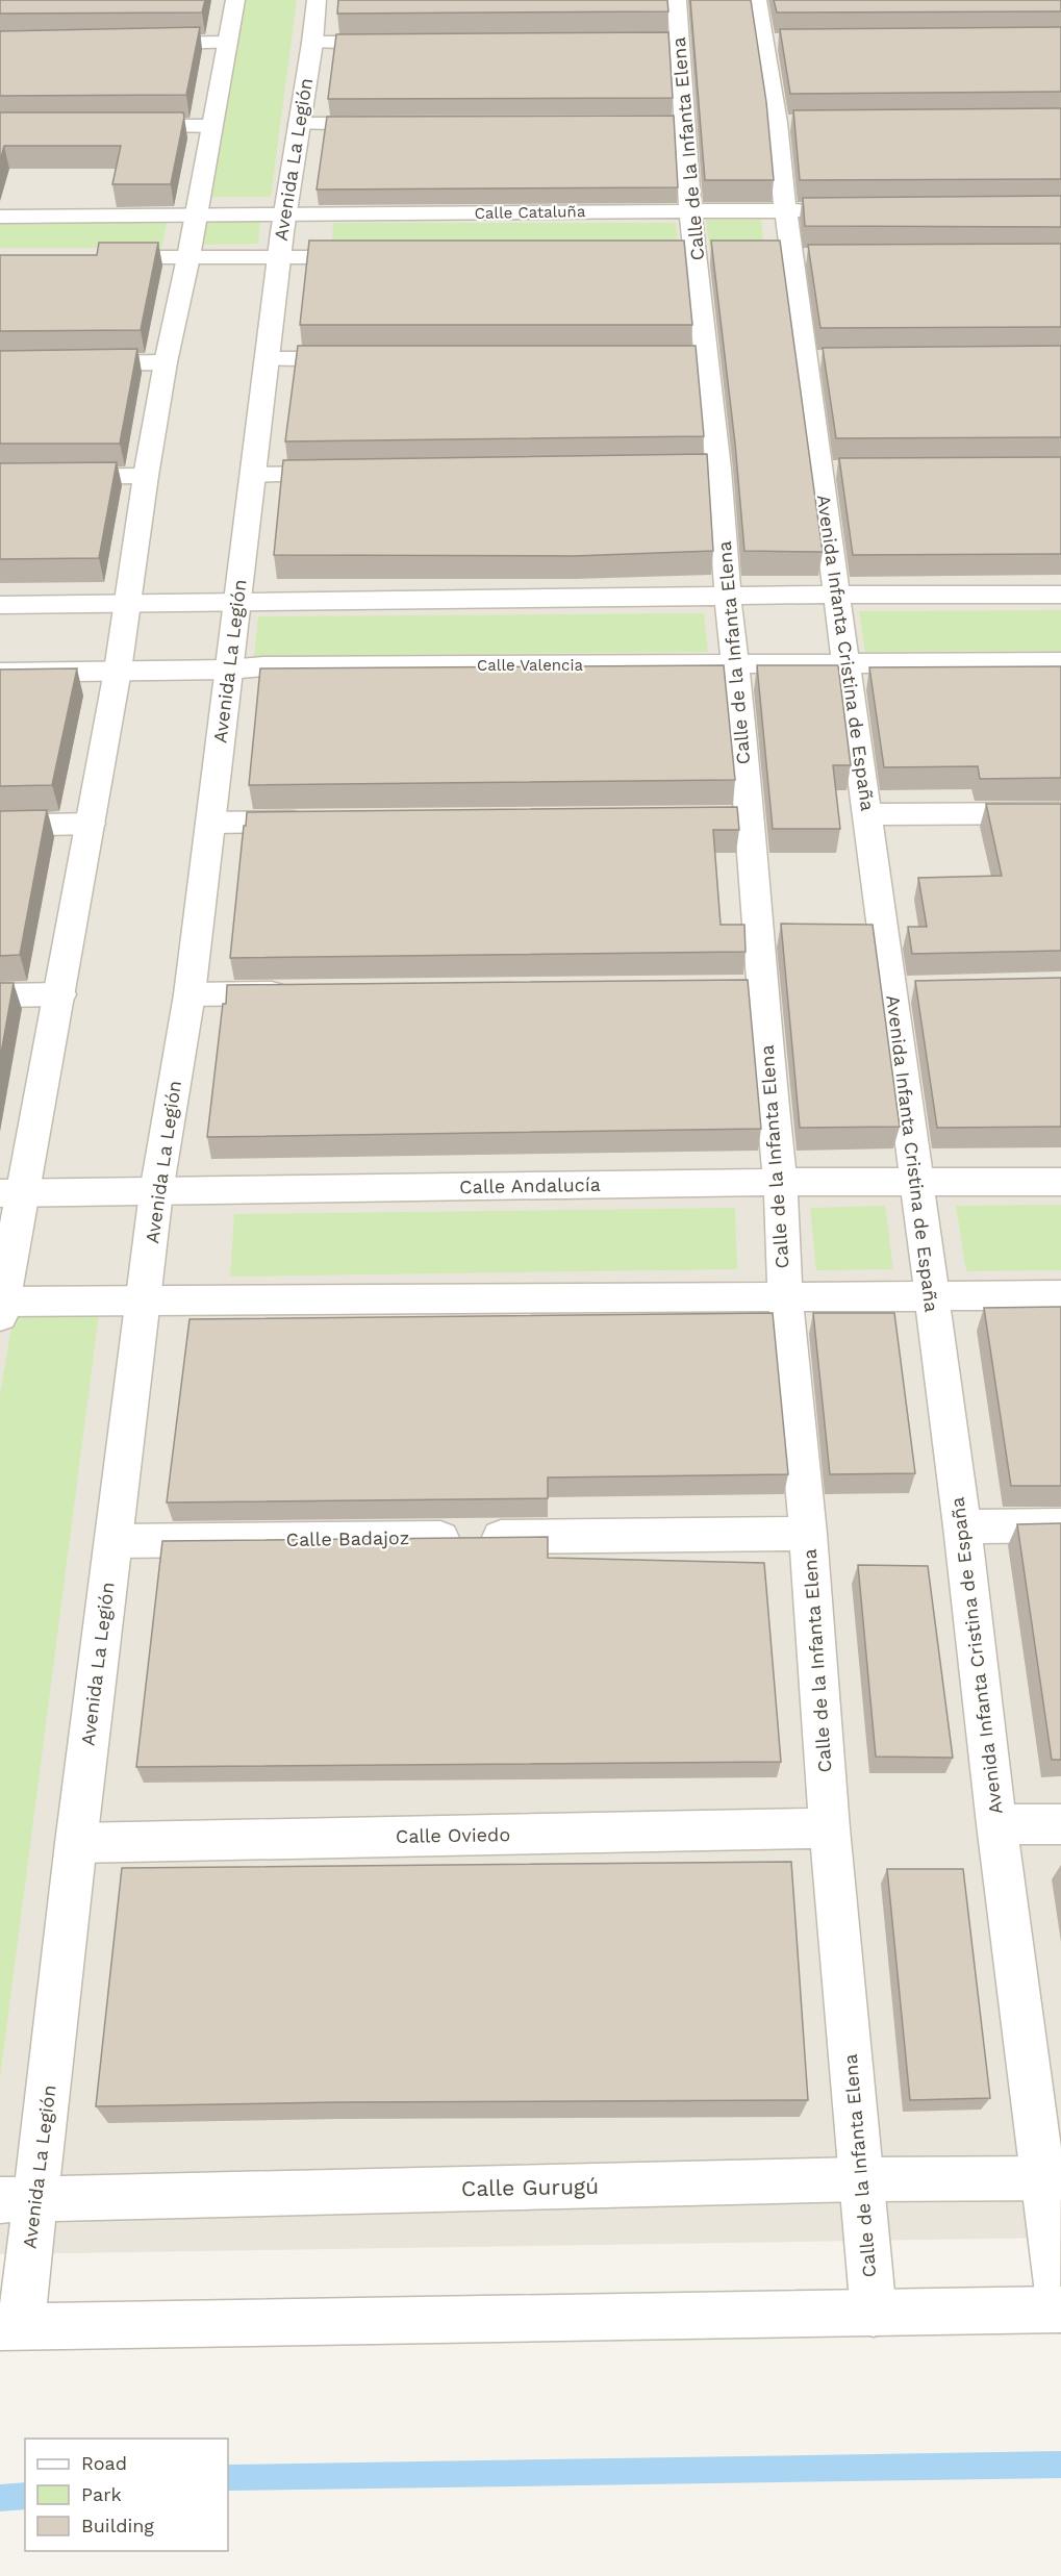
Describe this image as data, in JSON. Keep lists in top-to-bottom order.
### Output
{
  "streets": {
    "street": [
      "Calle de la Infanta Elena",
      "Avenida La Legión",
      "Calle Cataluña",
      "Avenida Infanta Cristina de España",
      "Calle Valencia",
      "Calle Andalucía",
      "Calle Badajoz",
      "Calle Oviedo",
      "Calle Gurugú"
    ]
  },
  "crossings": [
    ["Calle de la Infanta Elena", "Calle Cataluña"],
    ["Calle de la Infanta Elena", "Calle Valencia"],
    ["Calle de la Infanta Elena", "Calle Andalucía"],
    ["Calle de la Infanta Elena", "Calle Badajoz"],
    ["Calle de la Infanta Elena", "Calle Oviedo"],
    ["Calle de la Infanta Elena", "Calle Gurugú"],
    ["Avenida La Legión", "Calle Cataluña"],
    ["Avenida La Legión", "Calle Valencia"],
    ["Avenida La Legión", "Calle Andalucía"],
    ["Avenida La Legión", "Calle Badajoz"],
    ["Avenida La Legión", "Calle Oviedo"],
    ["Avenida La Legión", "Calle Gurugú"],
    ["Calle Cataluña", "Avenida Infanta Cristina de España"],
    ["Avenida Infanta Cristina de España", "Calle Valencia"],
    ["Avenida Infanta Cristina de España", "Calle Andalucía"],
    ["Avenida Infanta Cristina de España", "Calle Gurugú"]
  ],
  "legend": ["Road", "Park", "Building"]
}
